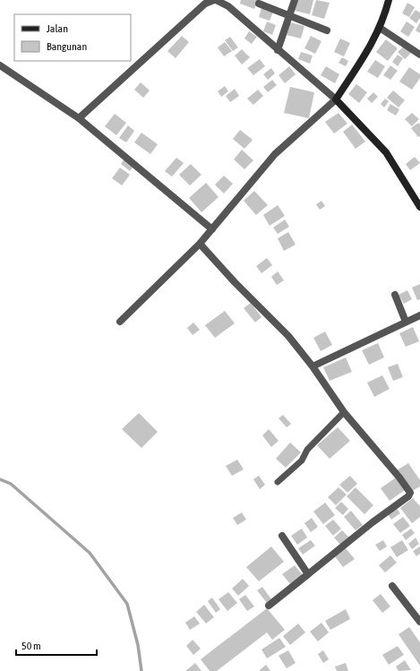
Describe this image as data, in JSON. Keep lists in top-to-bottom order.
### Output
{
  "legend": ["Jalan", "Bangunan"],
  "scale_bar": "50 m"
}
